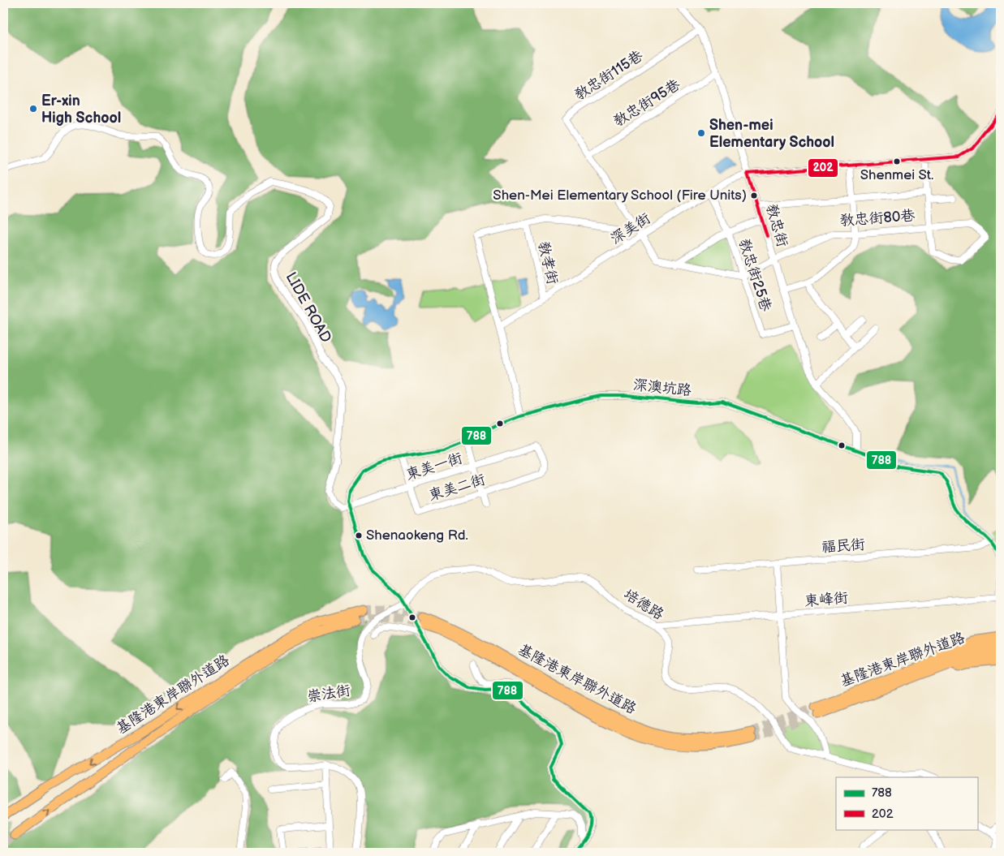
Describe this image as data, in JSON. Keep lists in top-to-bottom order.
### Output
{
  "streets": {
    "highway": ["基隆港東岸聯外道路"],
    "street": [
      "教忠街115巷",
      "教忠街95巷",
      "教忠街80巷",
      "教忠街",
      "深美街",
      "教孝街",
      "教忠街25巷",
      "LIDE ROAD",
      "深澳坑路",
      "東美一街",
      "東美二街",
      "福民街",
      "東峰街",
      "培德路",
      "崇法街"
    ]
  },
  "crossings": [
    ["教忠街115巷", "教忠街95巷"],
    ["教忠街115巷", "教忠街"],
    ["教忠街95巷", "教忠街"],
    ["教忠街80巷", "教忠街"],
    ["教忠街80巷", "深美街"],
    ["教忠街80巷", "教忠街25巷"],
    ["教忠街", "深美街"],
    ["教忠街", "教忠街25巷"],
    ["教忠街", "深澳坑路"],
    ["深美街", "教孝街"],
    ["深美街", "教忠街25巷"],
    ["LIDE ROAD", "深澳坑路"],
    ["LIDE ROAD", "東美一街"],
    ["深澳坑路", "東美一街"],
    ["深澳坑路", "東美二街"],
    ["深澳坑路", "福民街"],
    ["深澳坑路", "東峰街"],
    ["深澳坑路", "培德路"],
    ["深澳坑路", "基隆港東岸聯外道路"],
    ["深澳坑路", "崇法街"],
    ["東美一街", "東美二街"],
    ["東峰街", "培德路"],
    ["培德路", "崇法街"]
  ],
  "places": [
    "Er-xin High School",
    "Shen-mei Elementary School",
    "Shenmei St.",
    "Shen-Mei Elementary School (Fire Units)",
    "Shenaokeng Rd."
  ],
  "lines": ["transit line 202", "transit line 788"],
  "legend": ["788", "202"]
}
